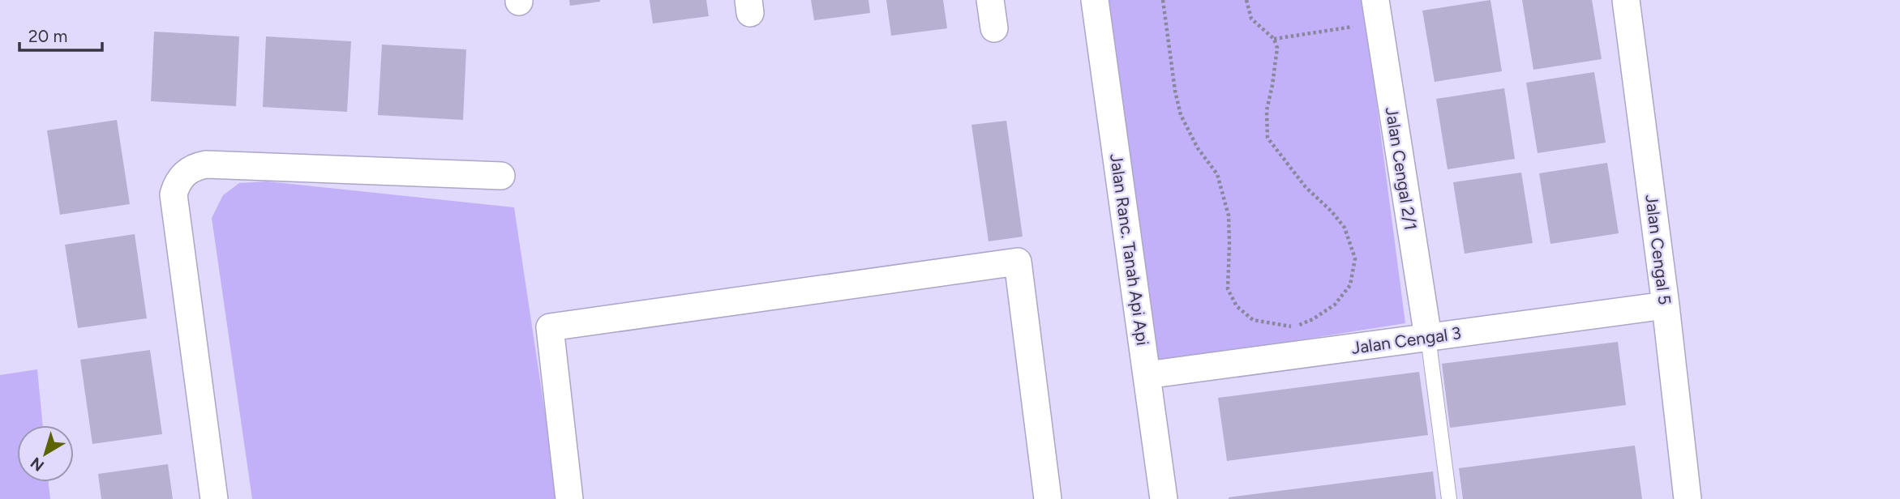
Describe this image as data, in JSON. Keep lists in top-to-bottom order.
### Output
{
  "streets": {
    "street": [
      "Jalan Cengal 2/1",
      "Jalan Ranc. Tanah Api Api",
      "Jalan Cengal 5",
      "Jalan Cengal 3"
    ]
  },
  "crossings": [
    ["Jalan Cengal 2/1", "Jalan Cengal 3"],
    ["Jalan Ranc. Tanah Api Api", "Jalan Cengal 3"],
    ["Jalan Cengal 5", "Jalan Cengal 3"]
  ],
  "scale_bar": "20 m",
  "north": "bottom left"
}
